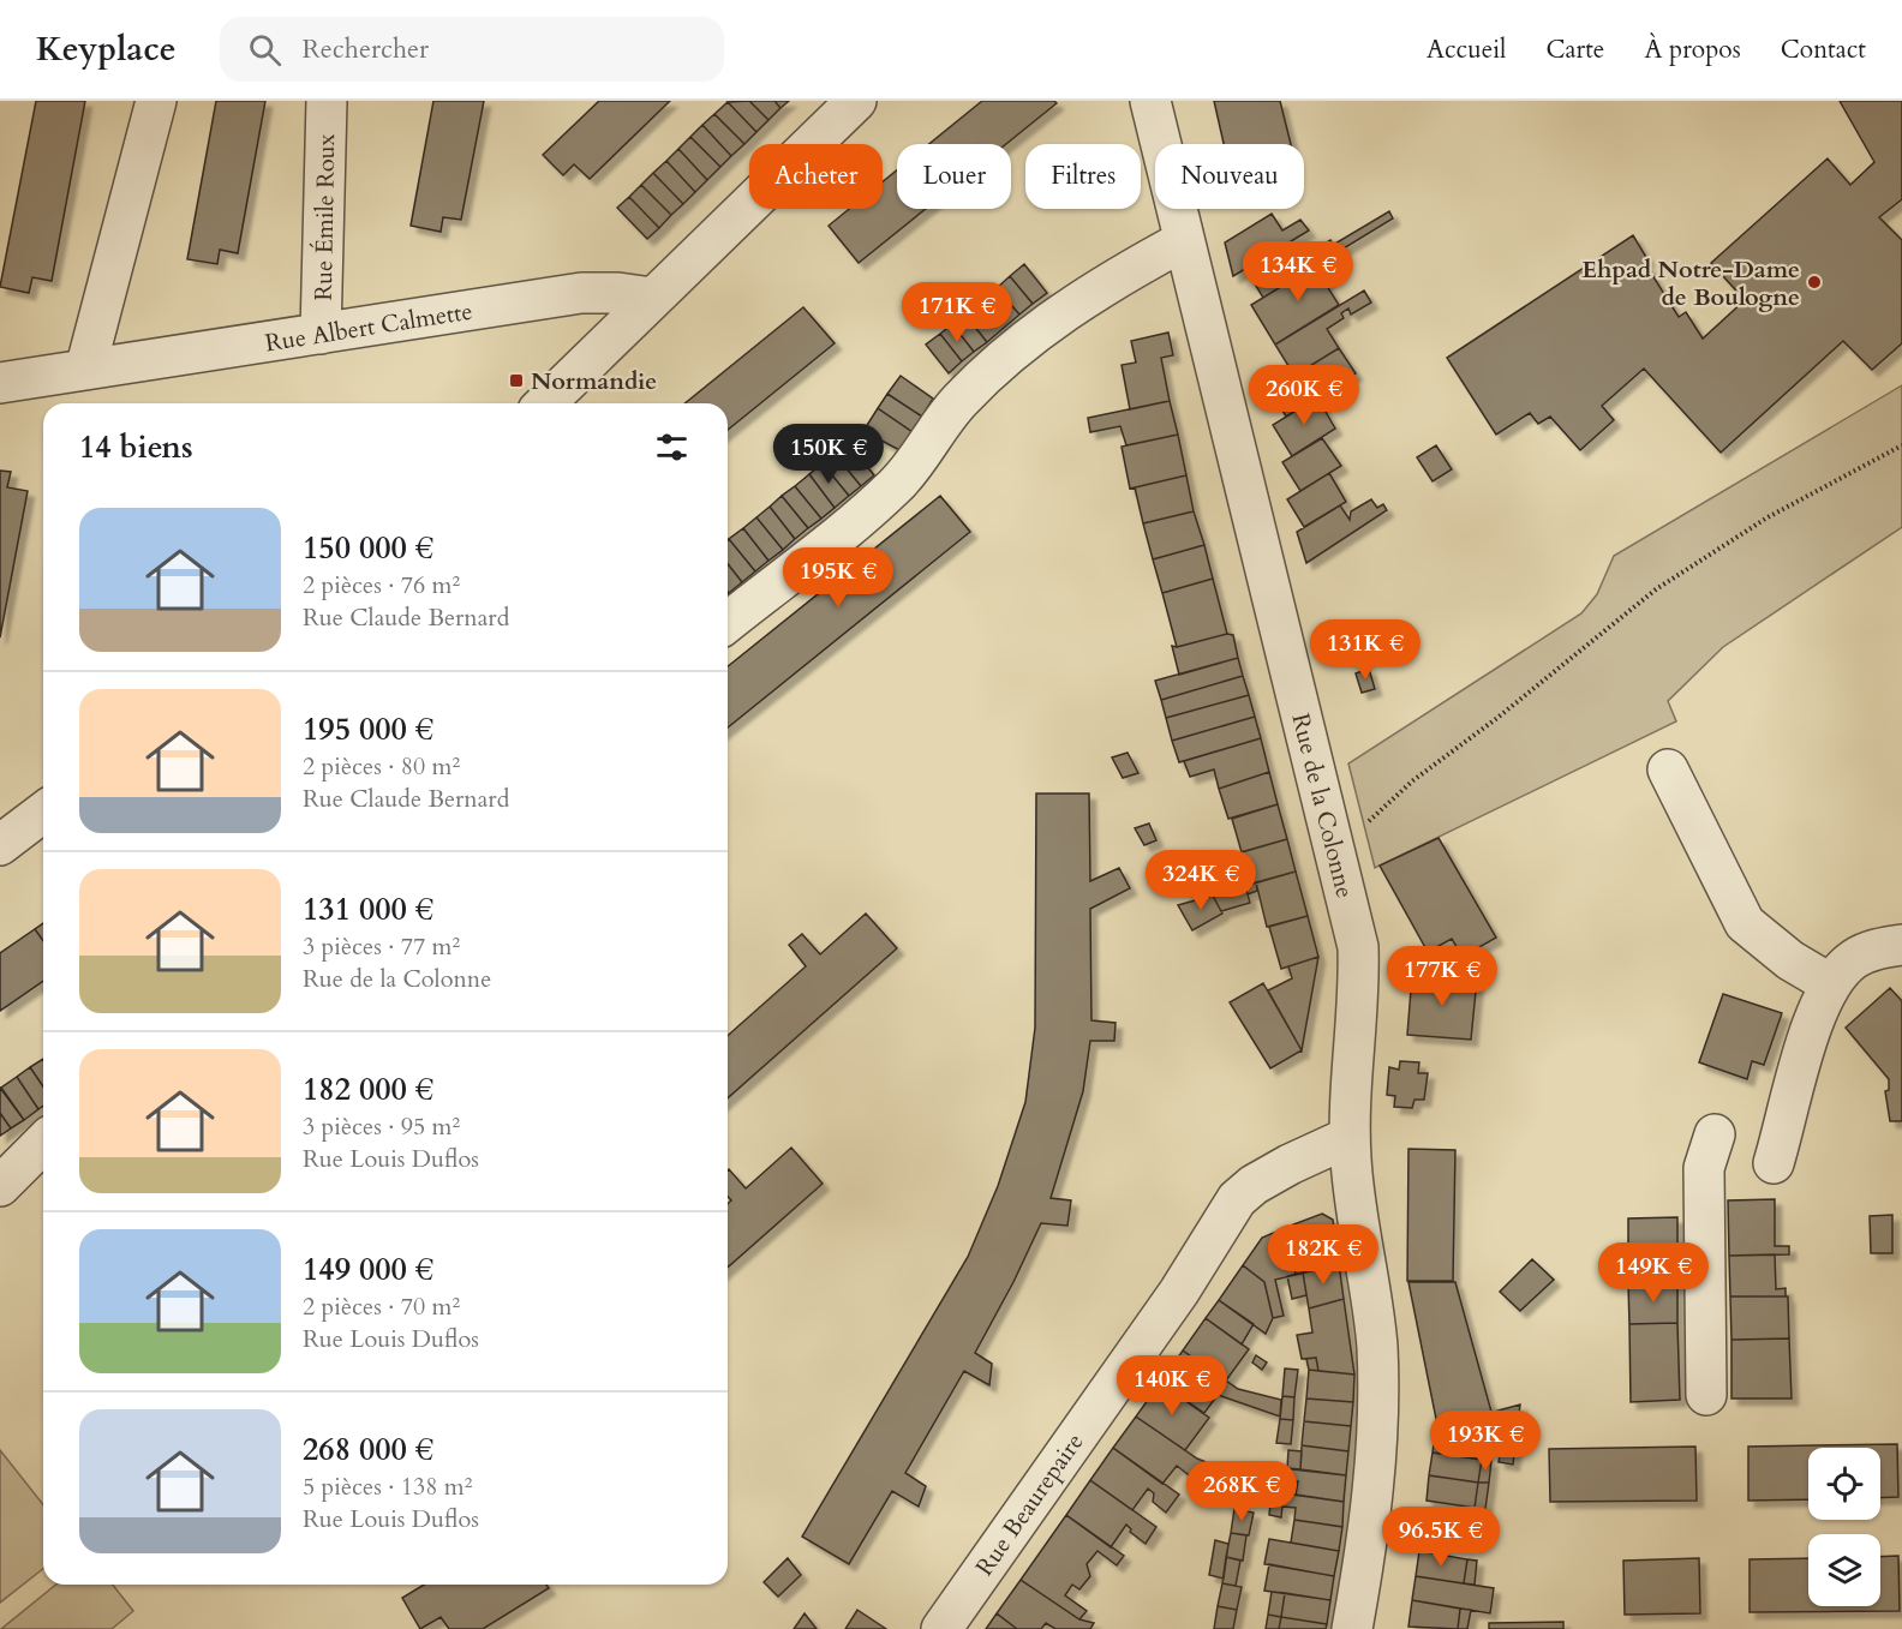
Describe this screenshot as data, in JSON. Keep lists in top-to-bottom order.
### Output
{
  "streets": {
    "street": [
      "Rue Émile Roux",
      "Rue Albert Calmette",
      "Rue de la Colonne",
      "Rue Beaurepaire"
    ]
  },
  "crossings": [
    ["Rue Émile Roux", "Rue Albert Calmette"],
    ["Rue de la Colonne", "Rue Beaurepaire"]
  ],
  "places": {
    "other": ["Ehpad Notre-Dame de Boulogne"],
    "transit": ["Normandie"]
  },
  "page": {
    "header": "Keyplace",
    "search": "Rechercher",
    "nav": [
      "Accueil",
      "Carte",
      "À propos",
      "Contact"
    ],
    "chip": [
      "Acheter",
      "Louer",
      "Filtres",
      "Nouveau"
    ],
    "price": [
      "134K €",
      "171K €",
      "260K €",
      "150K €",
      "195K €",
      "131K €",
      "324K €",
      "177K €",
      "182K €",
      "149K €",
      "140K €",
      "193K €",
      "268K €",
      "96.5K €"
    ],
    "heading": "14 biens",
    "list": [
      {
        "name": "150 000 €",
        "note": "2 pièces · 76 m² · Rue Claude Bernard"
      },
      {
        "name": "195 000 €",
        "note": "2 pièces · 80 m² · Rue Claude Bernard"
      },
      {
        "name": "131 000 €",
        "note": "3 pièces · 77 m² · Rue de la Colonne"
      },
      {
        "name": "182 000 €",
        "note": "3 pièces · 95 m² · Rue Louis Duflos"
      },
      {
        "name": "149 000 €",
        "note": "2 pièces · 70 m² · Rue Louis Duflos"
      },
      {
        "name": "268 000 €",
        "note": "5 pièces · 138 m² · Rue Louis Duflos"
      }
    ]
  }
}
